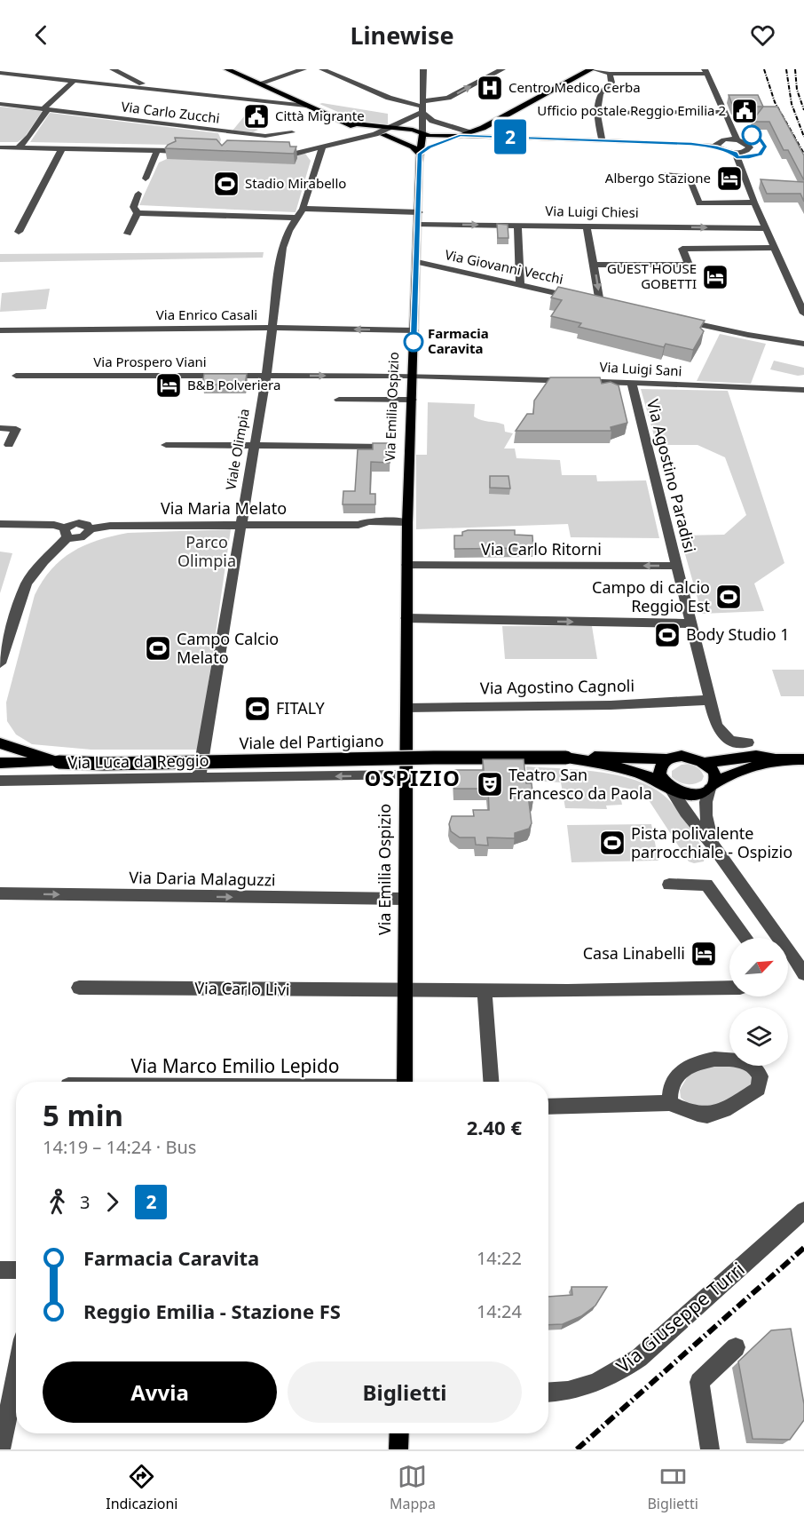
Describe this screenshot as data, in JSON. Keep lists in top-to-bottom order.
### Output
{
  "streets": {
    "main road": ["Via Emilia Ospizio", "Viale del Partigiano"],
    "street": [
      "Via Carlo Zucchi",
      "Via Luigi Chiesi",
      "Via Giovanni Vecchi",
      "Via Enrico Casali",
      "Via Prospero Viani",
      "Via Luigi Sani",
      "Viale Olimpia",
      "Via Agostino Paradisi",
      "Via Maria Melato",
      "Via Carlo Ritorni",
      "Via Agostino Cagnoli",
      "Via Luca da Reggio",
      "Via Daria Malaguzzi",
      "Via Carlo Livi",
      "Via Giuseppe Turri"
    ]
  },
  "crossings": [
    ["Via Luigi Chiesi", "Via Emilia Ospizio"],
    ["Via Giovanni Vecchi", "Via Emilia Ospizio"],
    ["Via Enrico Casali", "Via Emilia Ospizio"],
    ["Via Enrico Casali", "Viale Olimpia"],
    ["Via Prospero Viani", "Via Luigi Sani"],
    ["Via Prospero Viani", "Via Emilia Ospizio"],
    ["Via Prospero Viani", "Viale Olimpia"],
    ["Via Luigi Sani", "Via Emilia Ospizio"],
    ["Via Luigi Sani", "Via Agostino Paradisi"],
    ["Via Emilia Ospizio", "Via Maria Melato"],
    ["Via Emilia Ospizio", "Via Carlo Ritorni"],
    ["Via Emilia Ospizio", "Via Agostino Cagnoli"],
    ["Via Emilia Ospizio", "Via Luca da Reggio"],
    ["Via Emilia Ospizio", "Via Daria Malaguzzi"],
    ["Via Emilia Ospizio", "Via Carlo Livi"],
    ["Viale Olimpia", "Via Maria Melato"],
    ["Viale Olimpia", "Via Luca da Reggio"],
    ["Via Agostino Paradisi", "Via Carlo Ritorni"],
    ["Via Agostino Paradisi", "Via Agostino Cagnoli"]
  ],
  "one_way": ["Via Luca da Reggio", "Via Daria Malaguzzi"],
  "districts": ["OSPIZIO"],
  "parks": ["Parco Olimpia"],
  "places": {
    "hospital": ["Centro Medico Cerba"],
    "public building": ["Ufficio postale Reggio Emilia 2", "Città Migrante"],
    "hotel": [
      "Albergo Stazione",
      "GUEST HOUSE GOBETTI",
      "B&B Polveriera",
      "Casa Linabelli"
    ],
    "sports": [
      "Stadio Mirabello",
      "Campo di calcio Reggio Est",
      "Body Studio 1",
      "Campo Calcio Melato",
      "FITALY",
      "Pista polivalente parrocchiale - Ospizio"
    ],
    "other": ["Farmacia Caravita"],
    "theatre": ["Teatro San Francesco da Paola"]
  },
  "lines": ["bus line 2"],
  "north": "top right",
  "page": {
    "header": "Linewise",
    "on_map": "2",
    "heading": ["5 min", "14:19 – 14:24 · Bus", "2.40 €"],
    "legs": ["3", "2"],
    "list": [
      {
        "name": "Farmacia Caravita",
        "value": "14:22"
      },
      {
        "name": "Reggio Emilia - Stazione FS",
        "value": "14:24"
      }
    ],
    "buttons": ["Avvia", "Biglietti"],
    "tabs": ["Indicazioni", "Mappa", "Biglietti"]
  }
}
